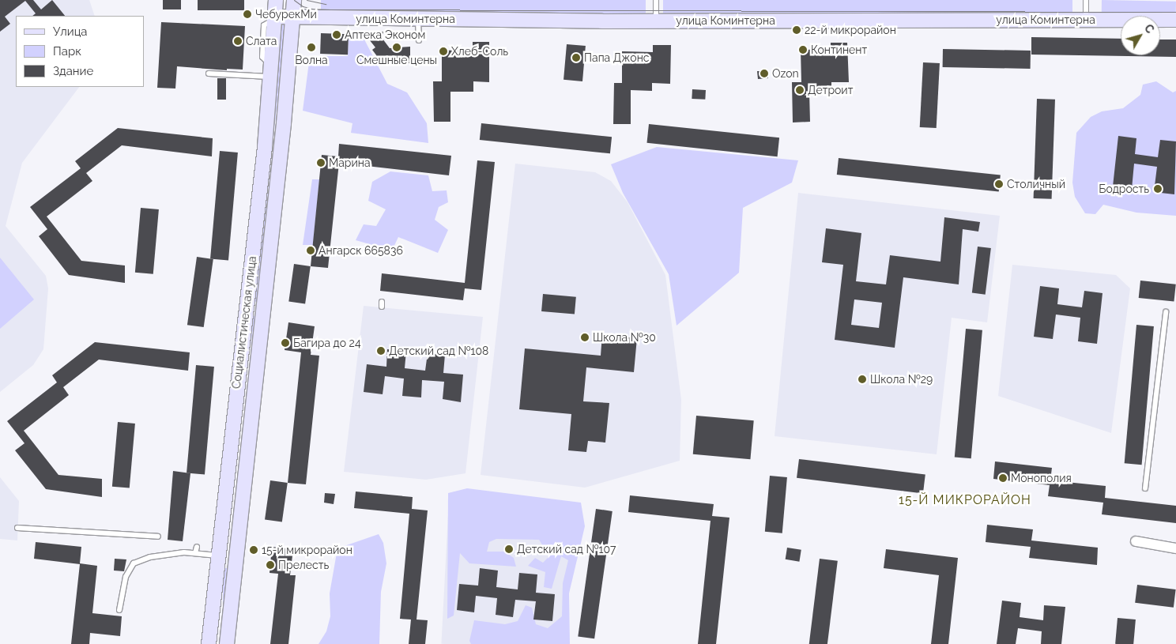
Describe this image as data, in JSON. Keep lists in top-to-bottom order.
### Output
{
  "streets": {
    "street": ["улица Коминтерна", "Социалистическая улица"]
  },
  "crossings": [
    ["улица Коминтерна", "Социалистическая улица"]
  ],
  "districts": ["15-Й МИКРОРАЙОН"],
  "places": [
    "ЧебурекМи",
    "22-й микрорайон",
    "Аптека Эконом",
    "Слата",
    "Волна",
    "Смешные цены",
    "Континент",
    "Хлеб-Соль",
    "Папа Джонс",
    "Ozon",
    "Детроит",
    "Марина",
    "Столичный",
    "Бодрость",
    "Ангарск 665836",
    "Школа №30",
    "Багира до 24",
    "Детский сад №108",
    "Школа №29",
    "Монополия",
    "Детский сад №107",
    "15-й микрорайон",
    "Прелесть"
  ],
  "legend": ["Улица", "Парк", "Здание"],
  "north": "top right"
}
